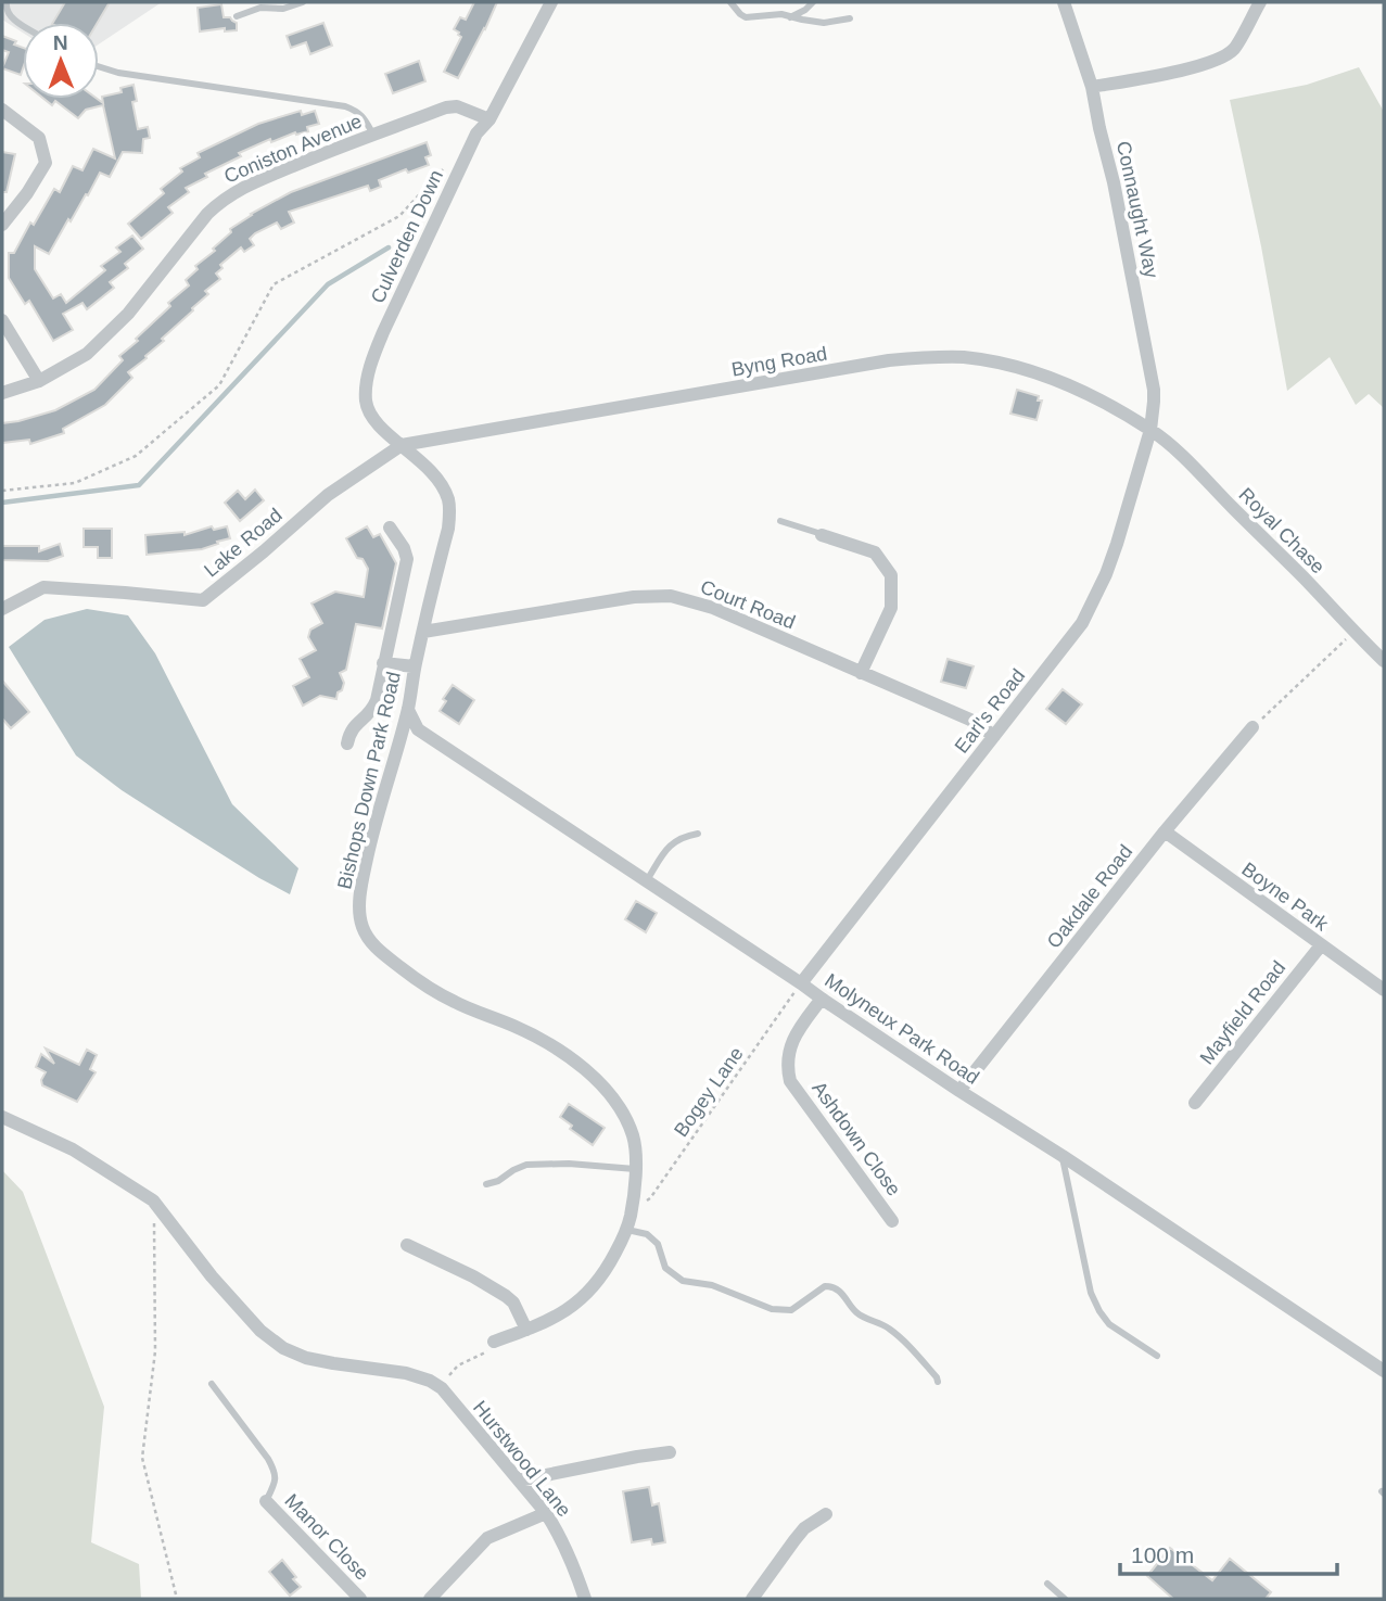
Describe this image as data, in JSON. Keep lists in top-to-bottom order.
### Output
{
  "streets": {
    "street": [
      "Coniston Avenue",
      "Connaught Way",
      "Culverden Down",
      "Byng Road",
      "Royal Chase",
      "Lake Road",
      "Court Road",
      "Earl's Road",
      "Bishops Down Park Road",
      "Oakdale Road",
      "Boyne Park",
      "Mayfield Road",
      "Molyneux Park Road",
      "Ashdown Close",
      "Hurstwood Lane",
      "Manor Close"
    ],
    "path": ["Bogey Lane"]
  },
  "crossings": [
    ["Coniston Avenue", "Culverden Down"],
    ["Connaught Way", "Byng Road"],
    ["Connaught Way", "Royal Chase"],
    ["Connaught Way", "Earl's Road"],
    ["Culverden Down", "Byng Road"],
    ["Culverden Down", "Lake Road"],
    ["Culverden Down", "Bishops Down Park Road"],
    ["Byng Road", "Royal Chase"],
    ["Byng Road", "Lake Road"],
    ["Byng Road", "Earl's Road"],
    ["Royal Chase", "Earl's Road"],
    ["Court Road", "Earl's Road"],
    ["Court Road", "Bishops Down Park Road"],
    ["Earl's Road", "Molyneux Park Road"],
    ["Earl's Road", "Bogey Lane"],
    ["Bishops Down Park Road", "Molyneux Park Road"],
    ["Bishops Down Park Road", "Bogey Lane"],
    ["Oakdale Road", "Boyne Park"],
    ["Oakdale Road", "Molyneux Park Road"],
    ["Boyne Park", "Mayfield Road"],
    ["Molyneux Park Road", "Bogey Lane"],
    ["Molyneux Park Road", "Ashdown Close"]
  ],
  "scale_bar": "100 m",
  "north": "top"
}
